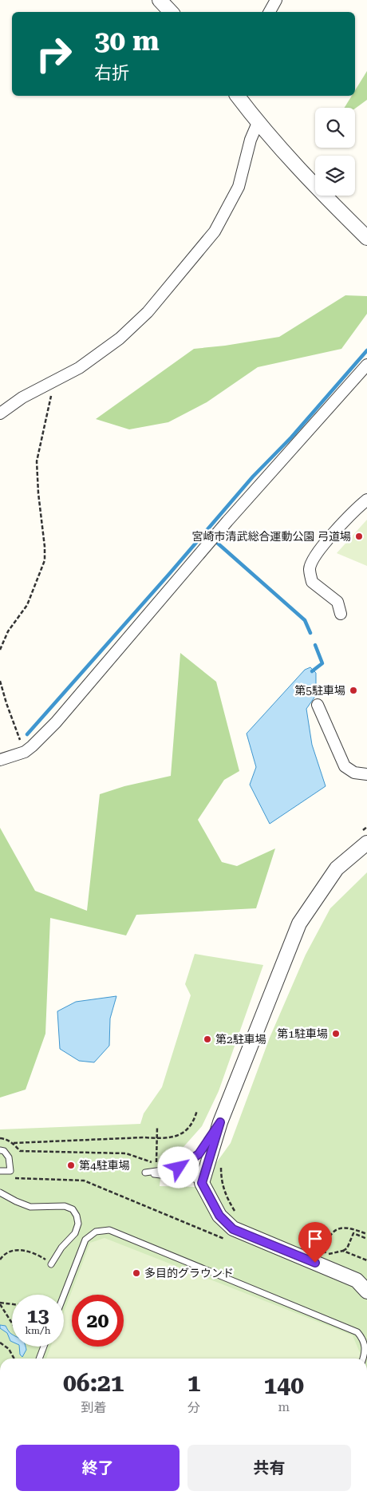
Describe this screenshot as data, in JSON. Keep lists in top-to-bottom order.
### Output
{
  "places": [
    "宮崎市清武総合運動公園 弓道場",
    "第5駐車場",
    "第1駐車場",
    "第2駐車場",
    "第4駐車場",
    "多目的グラウンド"
  ],
  "page": {
    "turn": ["30 m", "右折"],
    "speed": "13 km/h",
    "limit": "20",
    "eta": [
      "06:21",
      "到着",
      "1",
      "分",
      "140",
      "m"
    ],
    "buttons": ["終了", "共有"]
  }
}
